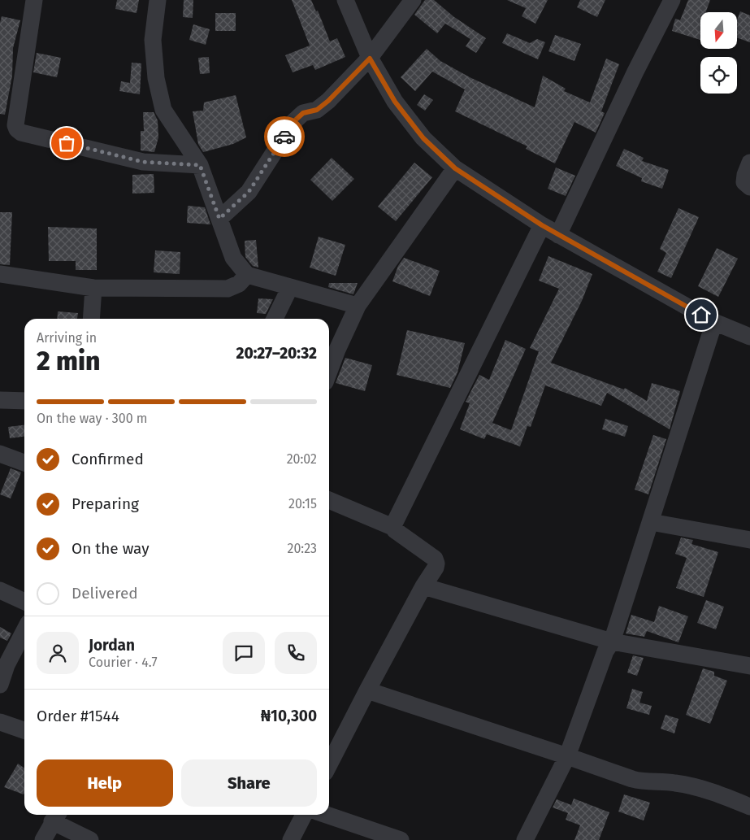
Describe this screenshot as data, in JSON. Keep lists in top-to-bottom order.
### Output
{
  "north": "bottom",
  "page": {
    "heading": ["2 min", "Arriving in", "20:27–20:32"],
    "panel": [
      "Jordan",
      "Courier · 4.7",
      "Order #1544",
      "₦10,300"
    ],
    "bar": "On the way · 300 m",
    "list": [
      ["Confirmed", "20:02"],
      ["Preparing", "20:15"],
      ["On the way", "20:23"],
      "Delivered"
    ],
    "buttons": ["Help", "Share"]
  }
}
